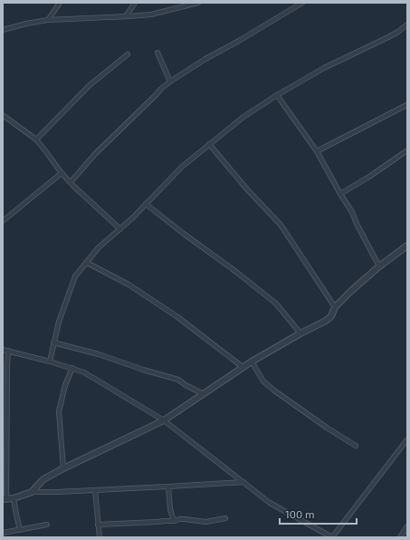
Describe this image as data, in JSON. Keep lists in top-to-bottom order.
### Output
{
  "scale_bar": "100 m"
}
